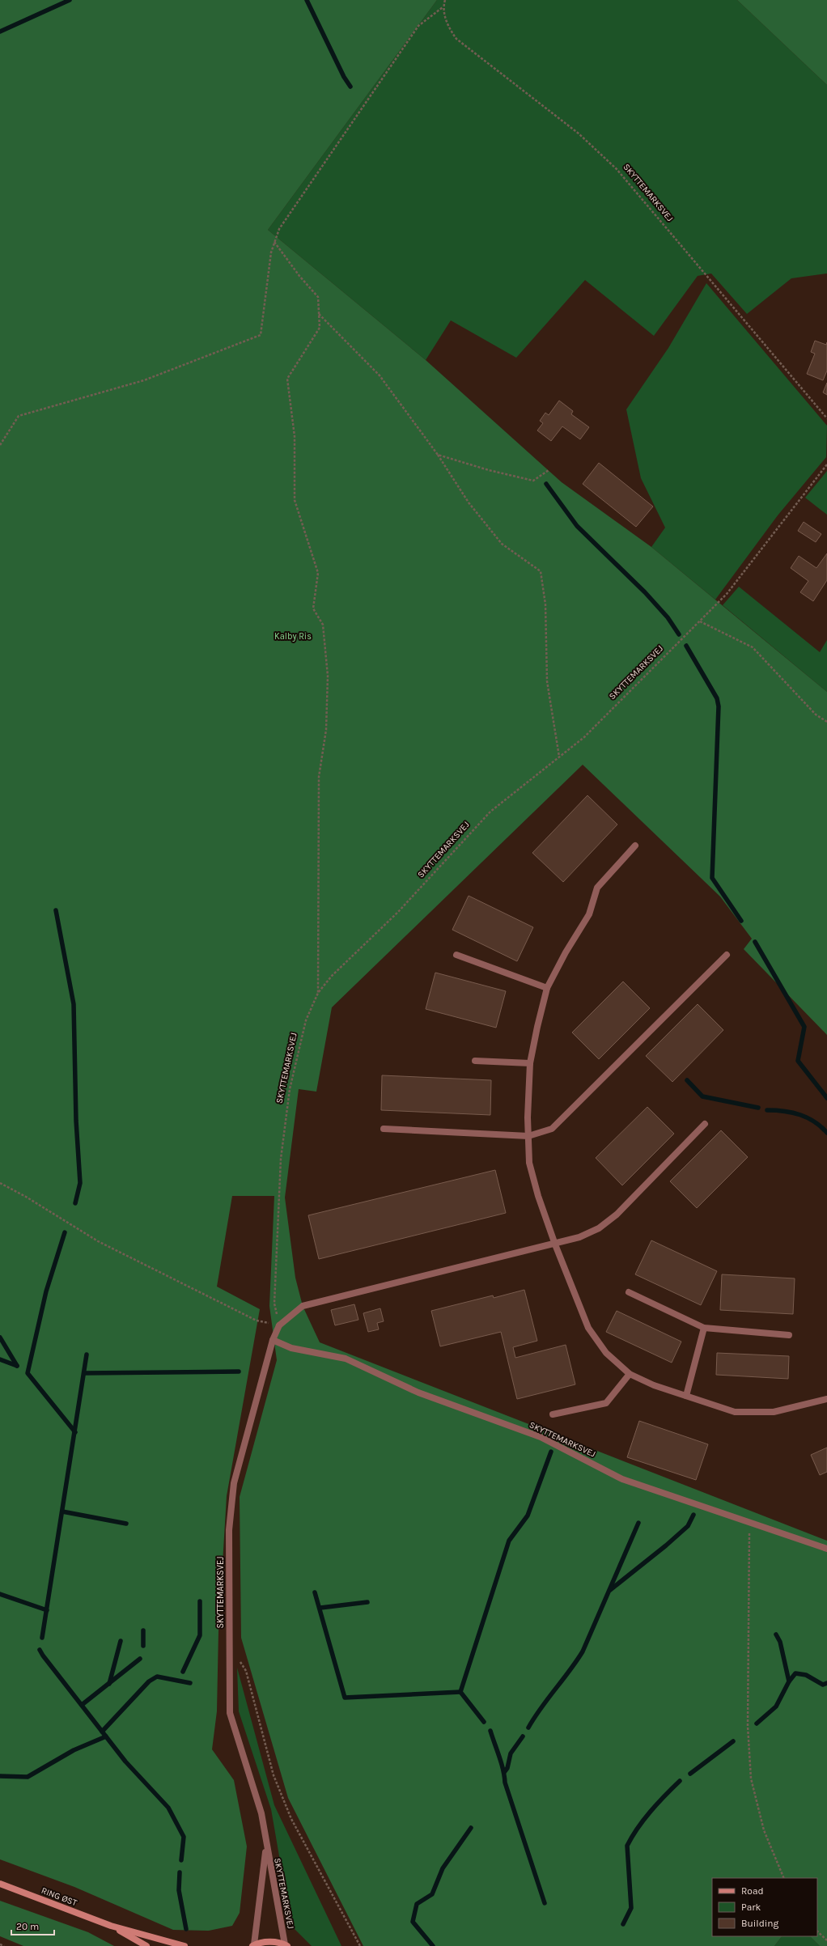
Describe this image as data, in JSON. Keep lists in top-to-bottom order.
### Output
{
  "streets": {
    "main road": ["RING ØST"],
    "street": ["SKYTTEMARKSVEJ"]
  },
  "parks": ["Kalby Ris"],
  "legend": ["Road", "Park", "Building"],
  "scale_bar": "20 m"
}
